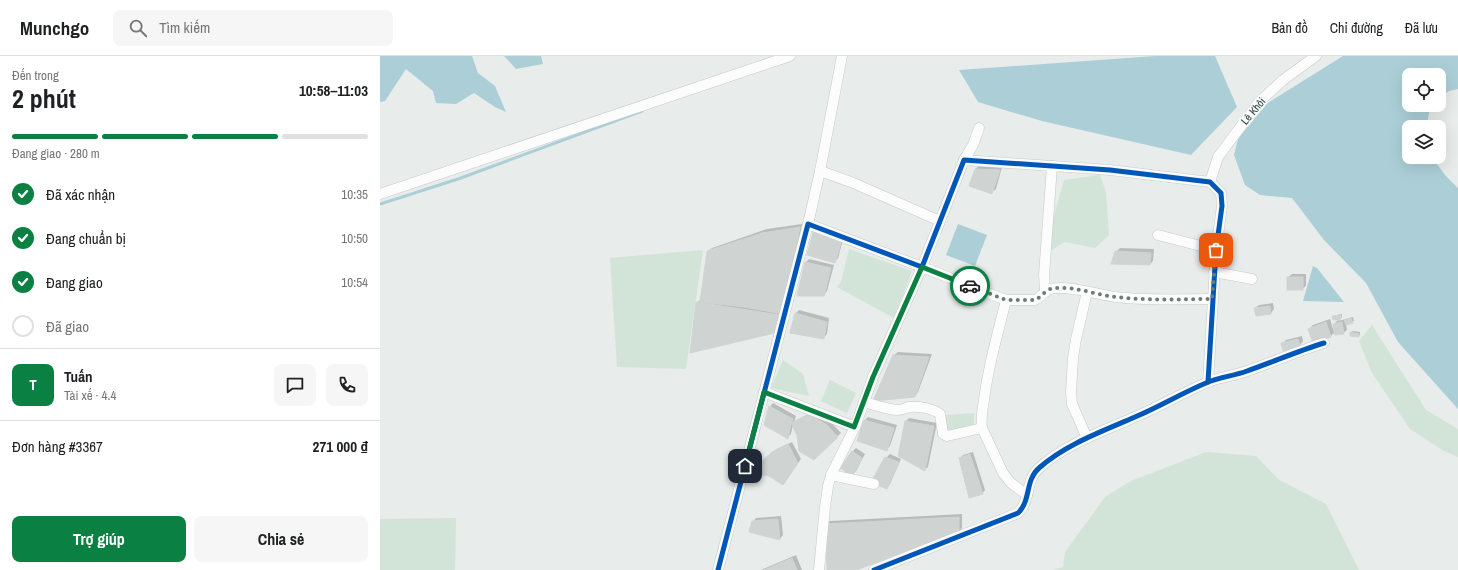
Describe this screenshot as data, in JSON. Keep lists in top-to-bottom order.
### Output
{
  "streets": {
    "street": ["Lê Khôi"]
  },
  "page": {
    "header": "Munchgo",
    "search": "Tìm kiếm",
    "nav": ["Bản đồ", "Chỉ đường", "Đã lưu"],
    "heading": ["2 phút", "Đến trong", "10:58–11:03"],
    "panel": [
      "Tuấn",
      "Tài xế · 4.4",
      "Đơn hàng #3367",
      "271 000 ₫"
    ],
    "bar": "Đang giao · 280 m",
    "list": [
      ["Đã xác nhận", "10:35"],
      ["Đang chuẩn bị", "10:50"],
      ["Đang giao", "10:54"],
      "Đã giao"
    ],
    "round": "T",
    "buttons": ["Trợ giúp", "Chia sẻ"]
  }
}
